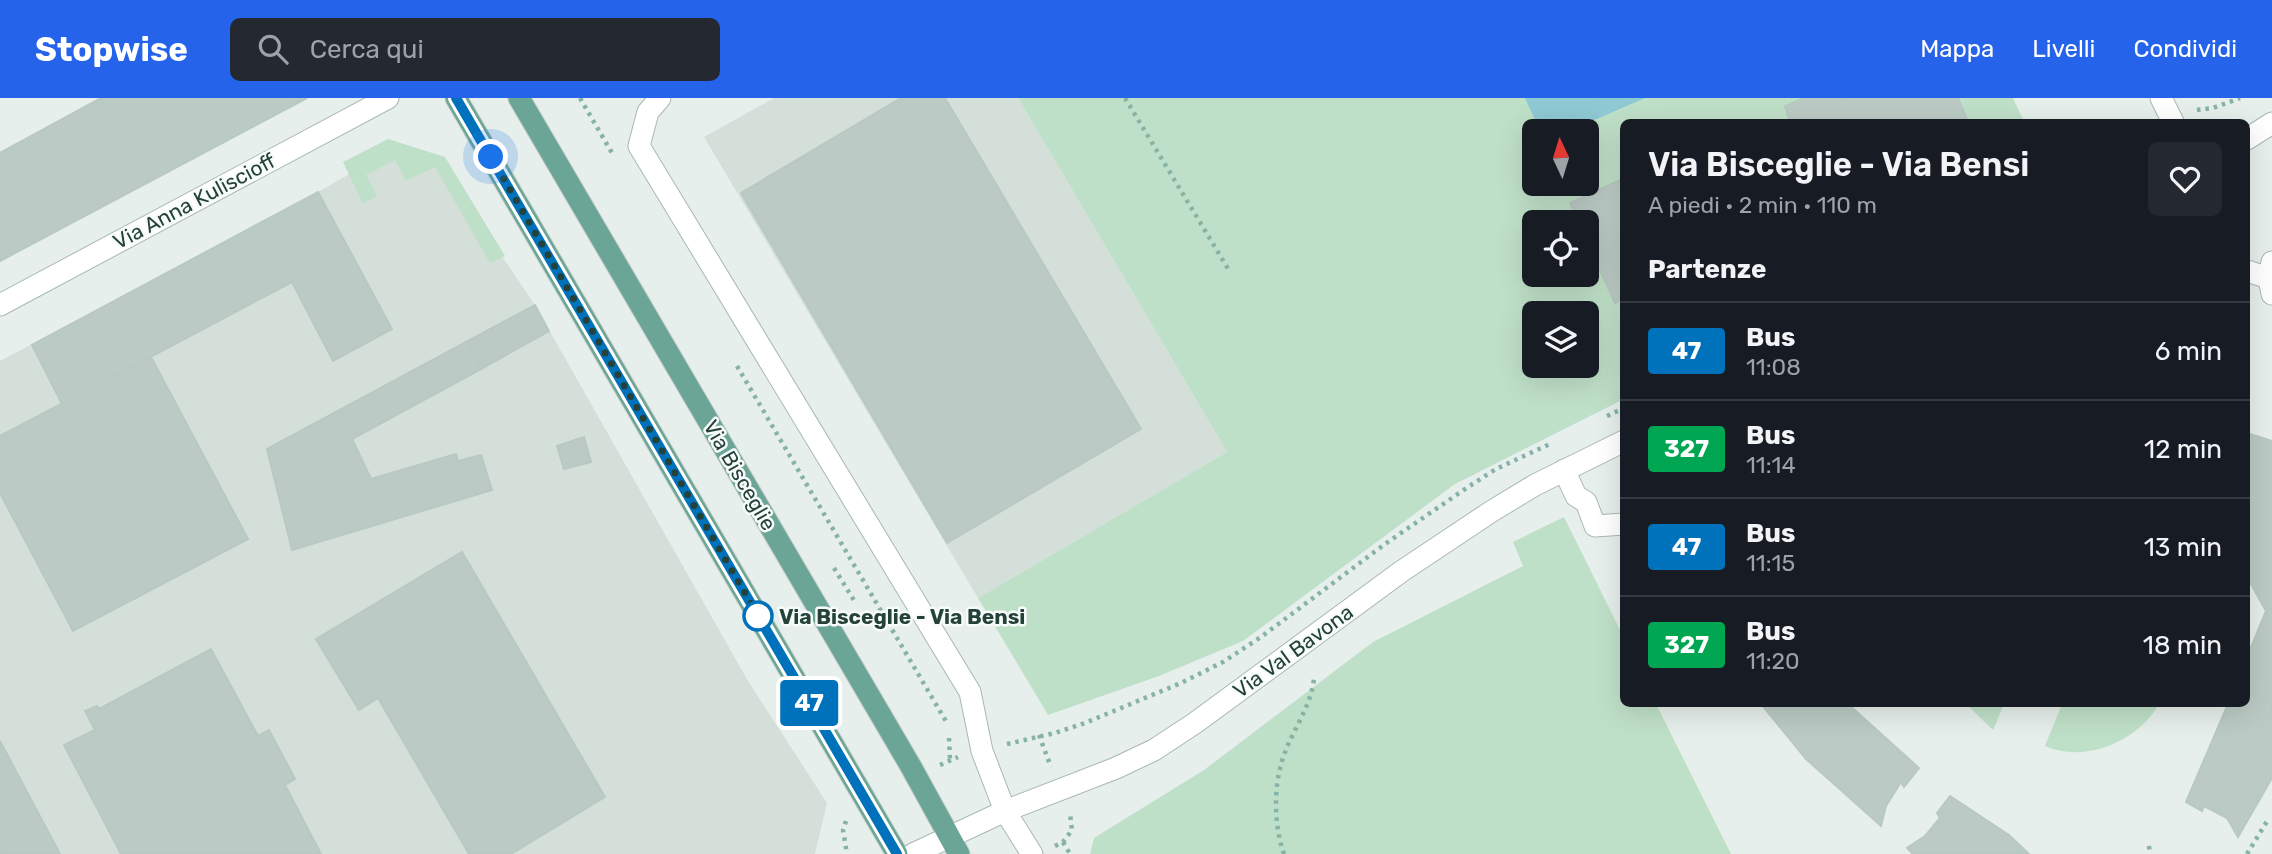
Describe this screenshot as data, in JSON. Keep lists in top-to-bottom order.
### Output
{
  "streets": {
    "main road": ["Via Bisceglie"],
    "street": ["Via Anna Kuliscioff", "Via Val Bavona"]
  },
  "crossings": [
    ["Via Bisceglie", "Via Val Bavona"]
  ],
  "places": ["Via Bisceglie - Via Bensi"],
  "lines": ["bus line 47"],
  "north": "top",
  "page": {
    "header": "Stopwise",
    "search": "Cerca qui",
    "nav": ["Mappa", "Livelli", "Condividi"],
    "on_map": "47",
    "heading": [
      ["Via Bisceglie - Via Bensi", "A piedi · 2 min · 110 m"],
      "Partenze"
    ],
    "list": [
      {
        "mark": "47",
        "name": "Bus",
        "note": "11:08",
        "value": "6 min"
      },
      {
        "mark": "327",
        "name": "Bus",
        "note": "11:14",
        "value": "12 min"
      },
      {
        "mark": "47",
        "name": "Bus",
        "note": "11:15",
        "value": "13 min"
      },
      {
        "mark": "327",
        "name": "Bus",
        "note": "11:20",
        "value": "18 min"
      }
    ]
  }
}
